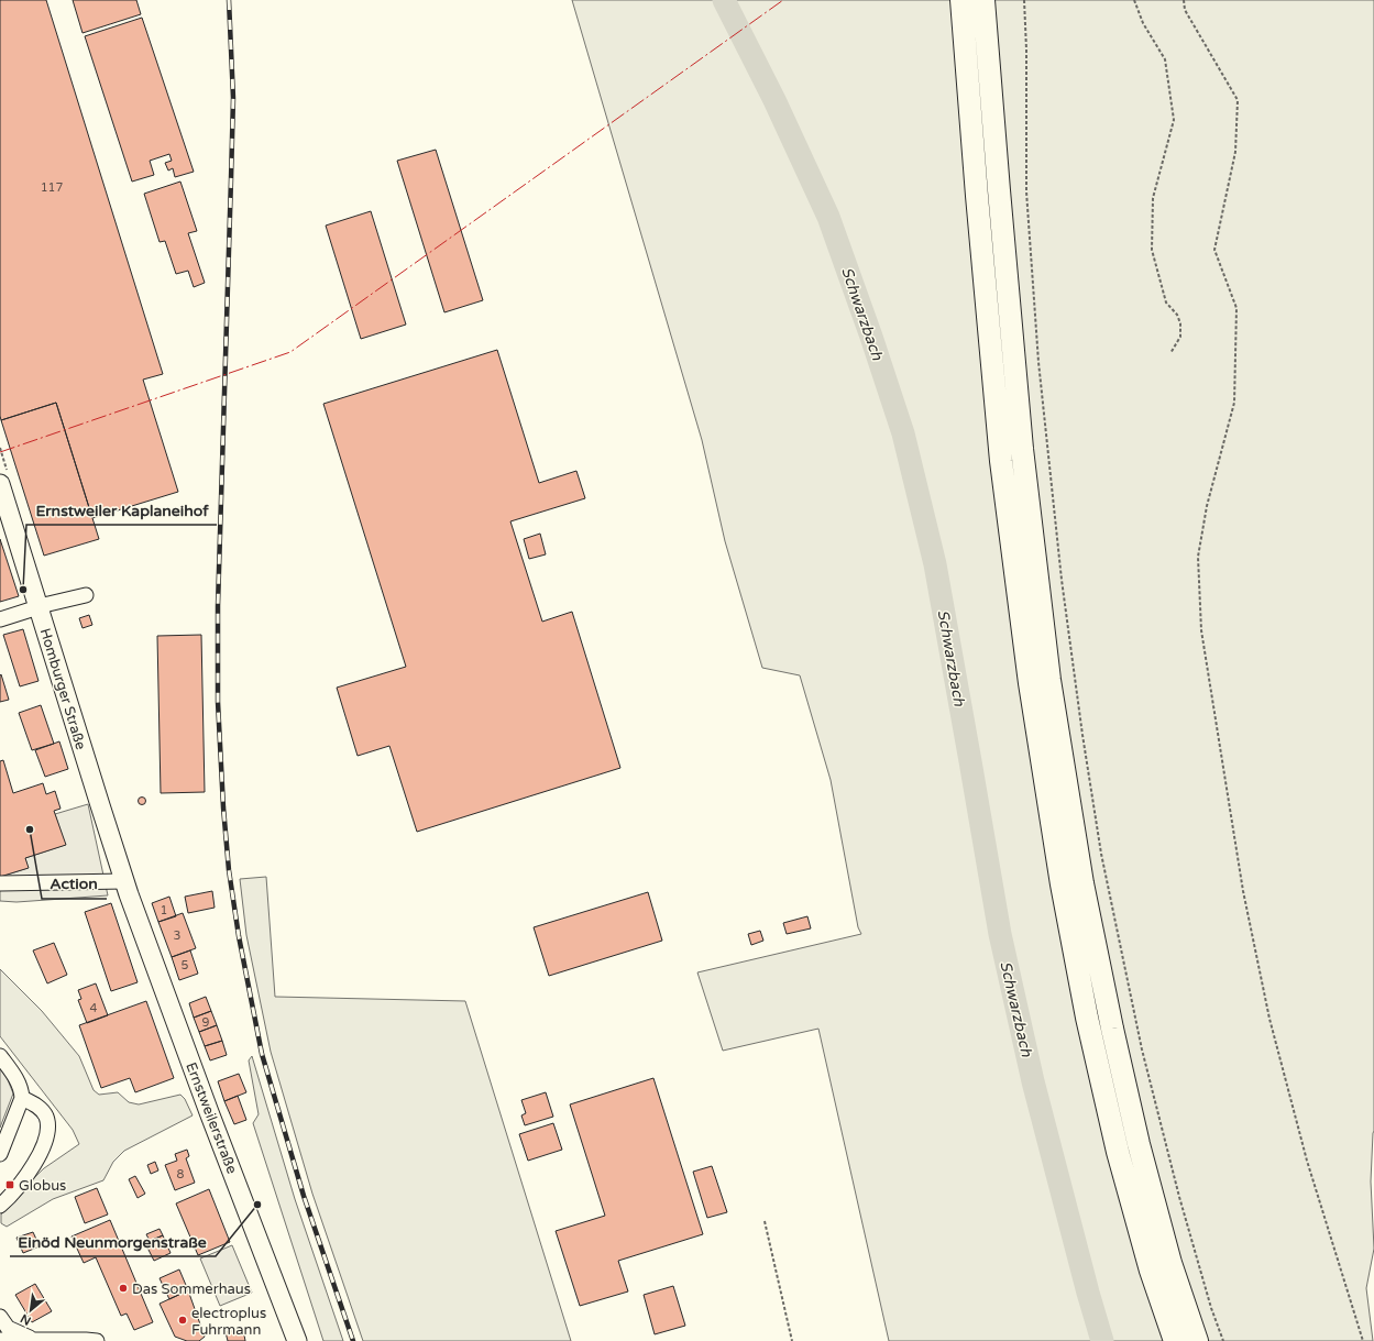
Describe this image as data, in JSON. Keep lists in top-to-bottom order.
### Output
{
  "streets": {
    "main road": ["Homburger Straße", "Ernstweilerstraße"]
  },
  "crossings": [
    ["Homburger Straße", "Ernstweilerstraße"]
  ],
  "water": ["Schwarzbach"],
  "places": {
    "other": [
      "Ernstweiler Kaplaneihof",
      "Action",
      "Einöd Neunmorgenstraße",
      "Das Sommerhaus",
      "electroplus Fuhrmann"
    ],
    "transit": ["Globus"]
  },
  "house_numbers": [
    "117",
    "1",
    "3",
    "5",
    "4",
    "9",
    "8"
  ],
  "north": "bottom left"
}
